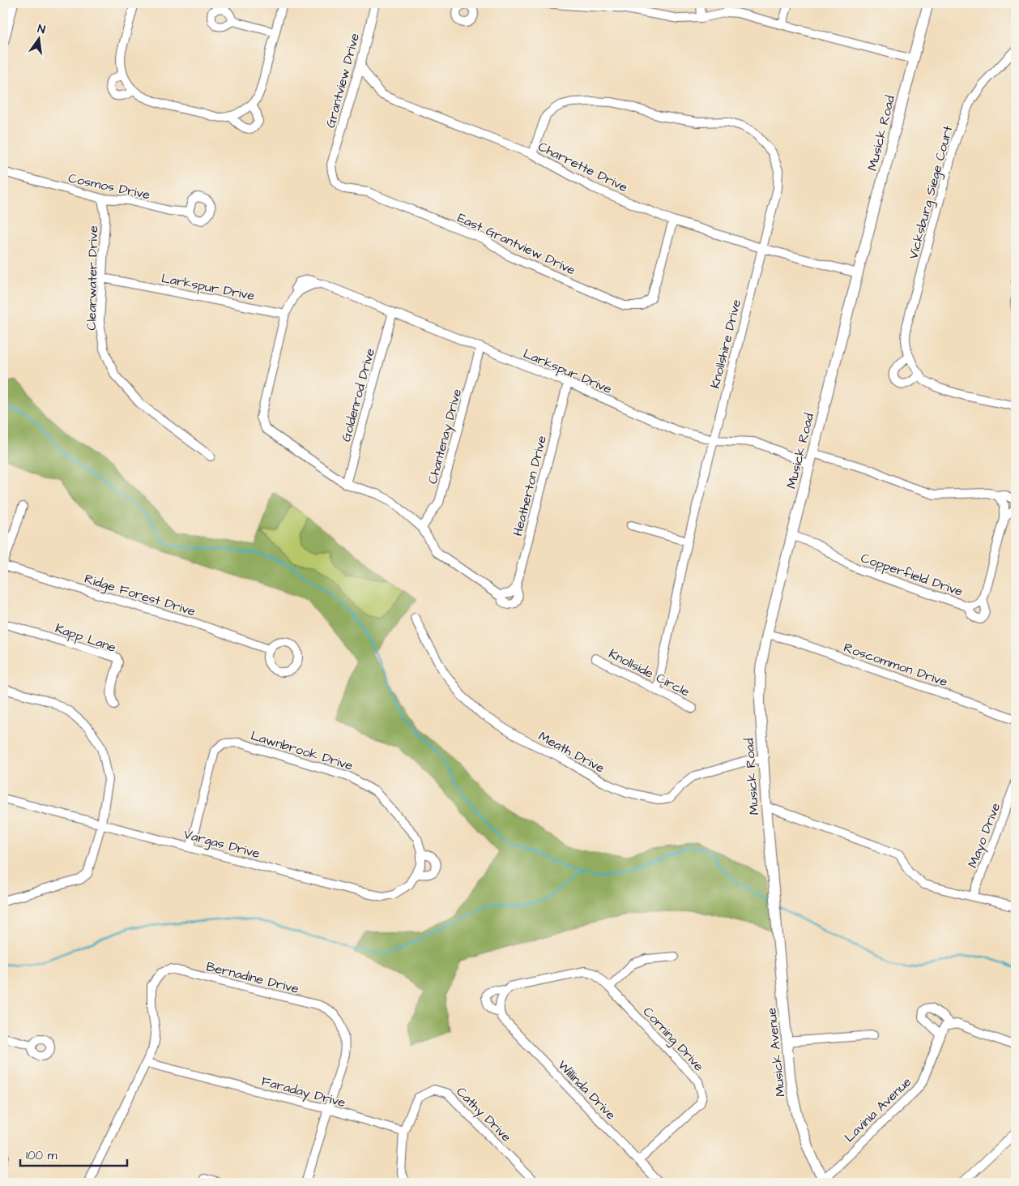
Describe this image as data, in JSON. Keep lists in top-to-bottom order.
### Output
{
  "streets": {
    "street": [
      "Grantview Drive",
      "Musick Road",
      "Charrette Drive",
      "Cosmos Drive",
      "Vicksburg Siege Court",
      "East Grantview Drive",
      "Clearwater Drive",
      "Larkspur Drive",
      "Knollshire Drive",
      "Goldenrod Drive",
      "Chantenay Drive",
      "Heatherton Drive",
      "Copperfield Drive",
      "Ridge Forest Drive",
      "Kapp Lane",
      "Roscommon Drive",
      "Knollside Circle",
      "Lawnbrook Drive",
      "Meath Drive",
      "Mayo Drive",
      "Vargas Drive",
      "Bernadine Drive",
      "Corning Drive",
      "Musick Avenue",
      "Willinda Drive",
      "Faraday Drive",
      "Lavinia Avenue",
      "Cathy Drive"
    ]
  },
  "crossings": [
    ["Grantview Drive", "Charrette Drive"],
    ["Grantview Drive", "East Grantview Drive"],
    ["Musick Road", "Charrette Drive"],
    ["Musick Road", "Larkspur Drive"],
    ["Musick Road", "Copperfield Drive"],
    ["Musick Road", "Roscommon Drive"],
    ["Musick Road", "Meath Drive"],
    ["Musick Road", "Musick Avenue"],
    ["Charrette Drive", "East Grantview Drive"],
    ["Charrette Drive", "Knollshire Drive"],
    ["Cosmos Drive", "Clearwater Drive"],
    ["Clearwater Drive", "Larkspur Drive"],
    ["Larkspur Drive", "Knollshire Drive"],
    ["Larkspur Drive", "Goldenrod Drive"],
    ["Larkspur Drive", "Chantenay Drive"],
    ["Larkspur Drive", "Heatherton Drive"],
    ["Knollshire Drive", "Knollside Circle"],
    ["Chantenay Drive", "Heatherton Drive"],
    ["Lawnbrook Drive", "Vargas Drive"],
    ["Bernadine Drive", "Faraday Drive"],
    ["Corning Drive", "Willinda Drive"],
    ["Musick Avenue", "Lavinia Avenue"],
    ["Faraday Drive", "Cathy Drive"]
  ],
  "scale_bar": "100 m",
  "north": "top"
}
